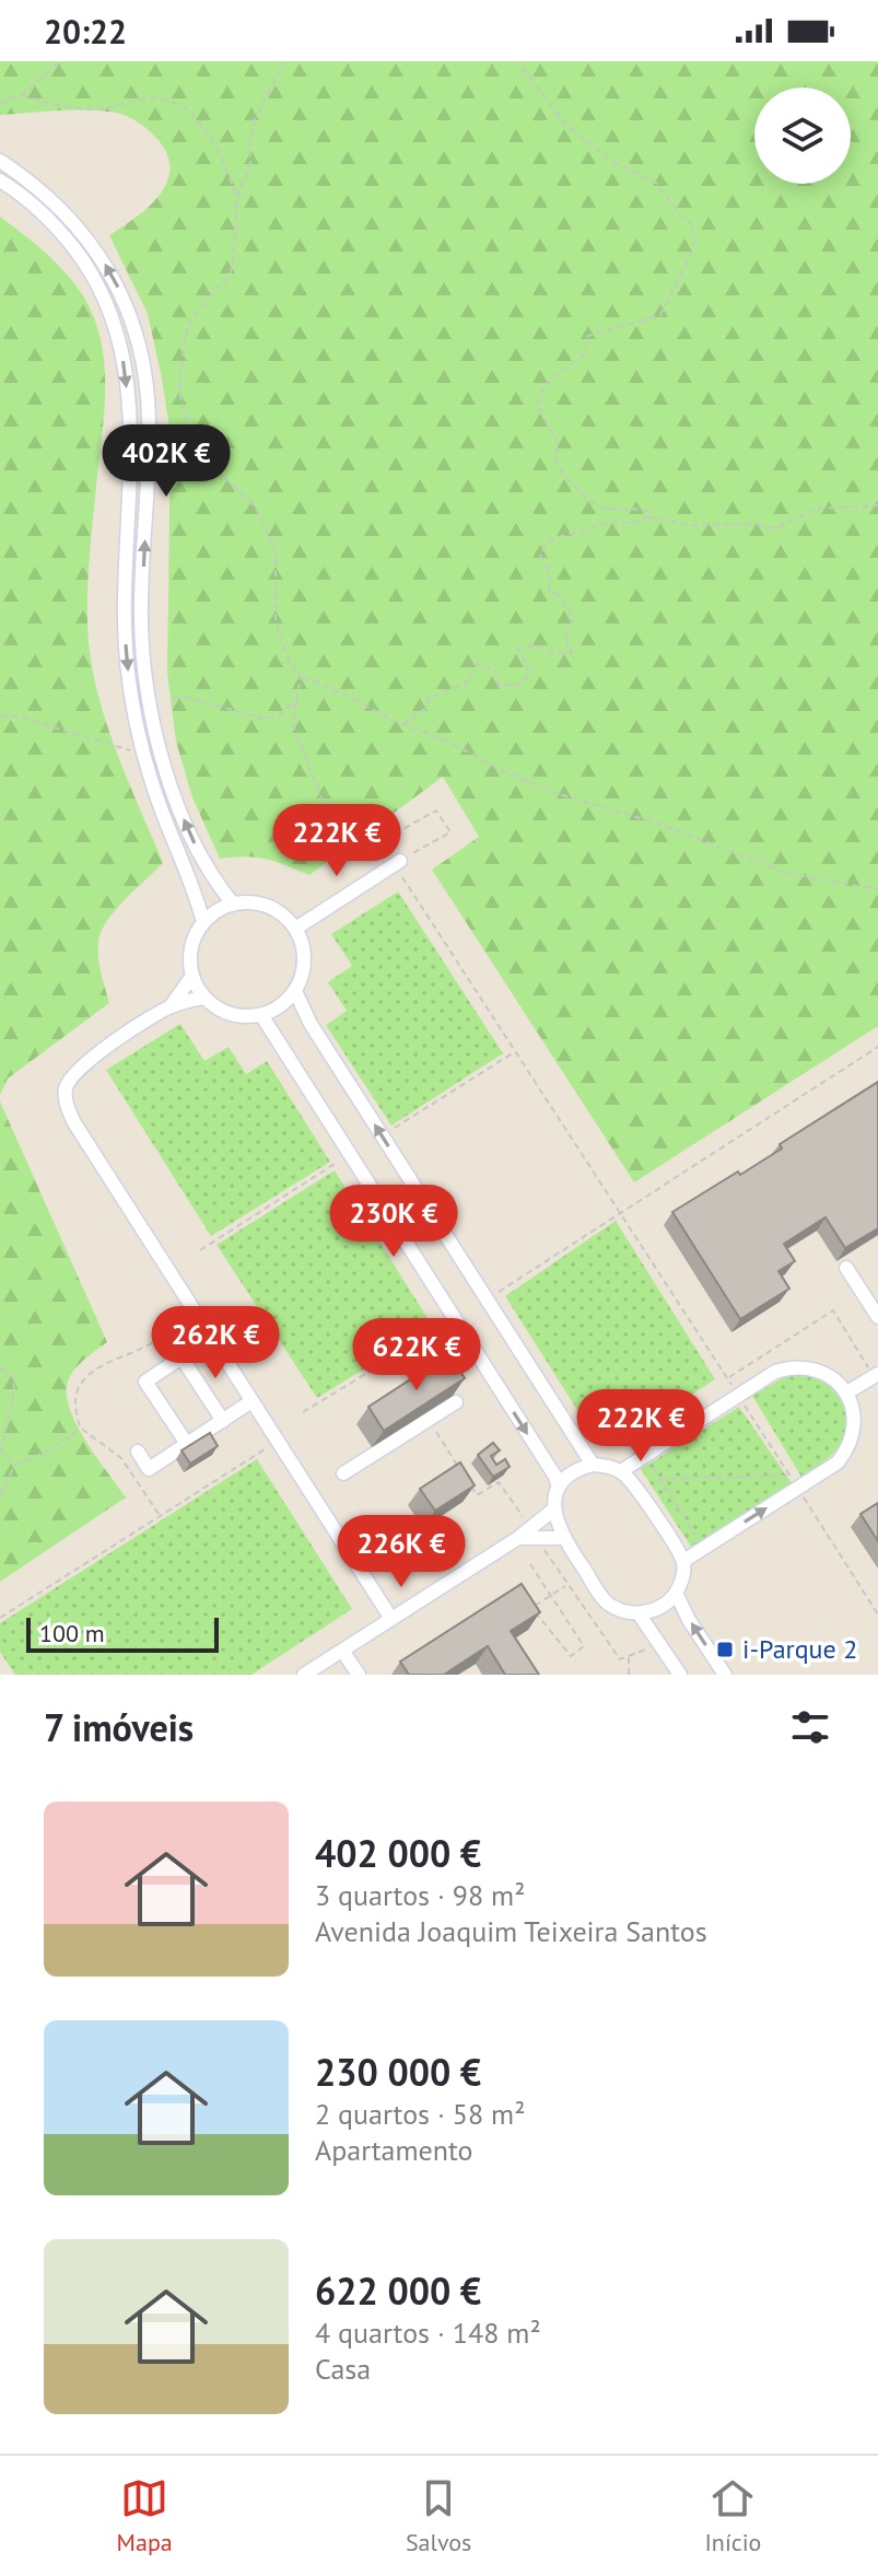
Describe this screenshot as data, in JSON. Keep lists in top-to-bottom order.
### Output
{
  "places": {
    "transit": ["i-Parque 2"]
  },
  "scale_bar": "100 m",
  "page": {
    "status": "20:22",
    "price": [
      "402K €",
      "222K €",
      "230K €",
      "262K €",
      "622K €",
      "222K €",
      "226K €"
    ],
    "scale": "100 m",
    "heading": "7 imóveis",
    "list": [
      {
        "name": "402 000 €",
        "note": "3 quartos · 98 m² · Avenida Joaquim Teixeira Santos"
      },
      {
        "name": "230 000 €",
        "note": "2 quartos · 58 m² · Apartamento"
      },
      {
        "name": "622 000 €",
        "note": "4 quartos · 148 m² · Casa"
      }
    ],
    "tabs": ["Mapa", "Salvos", "Início"]
  }
}
